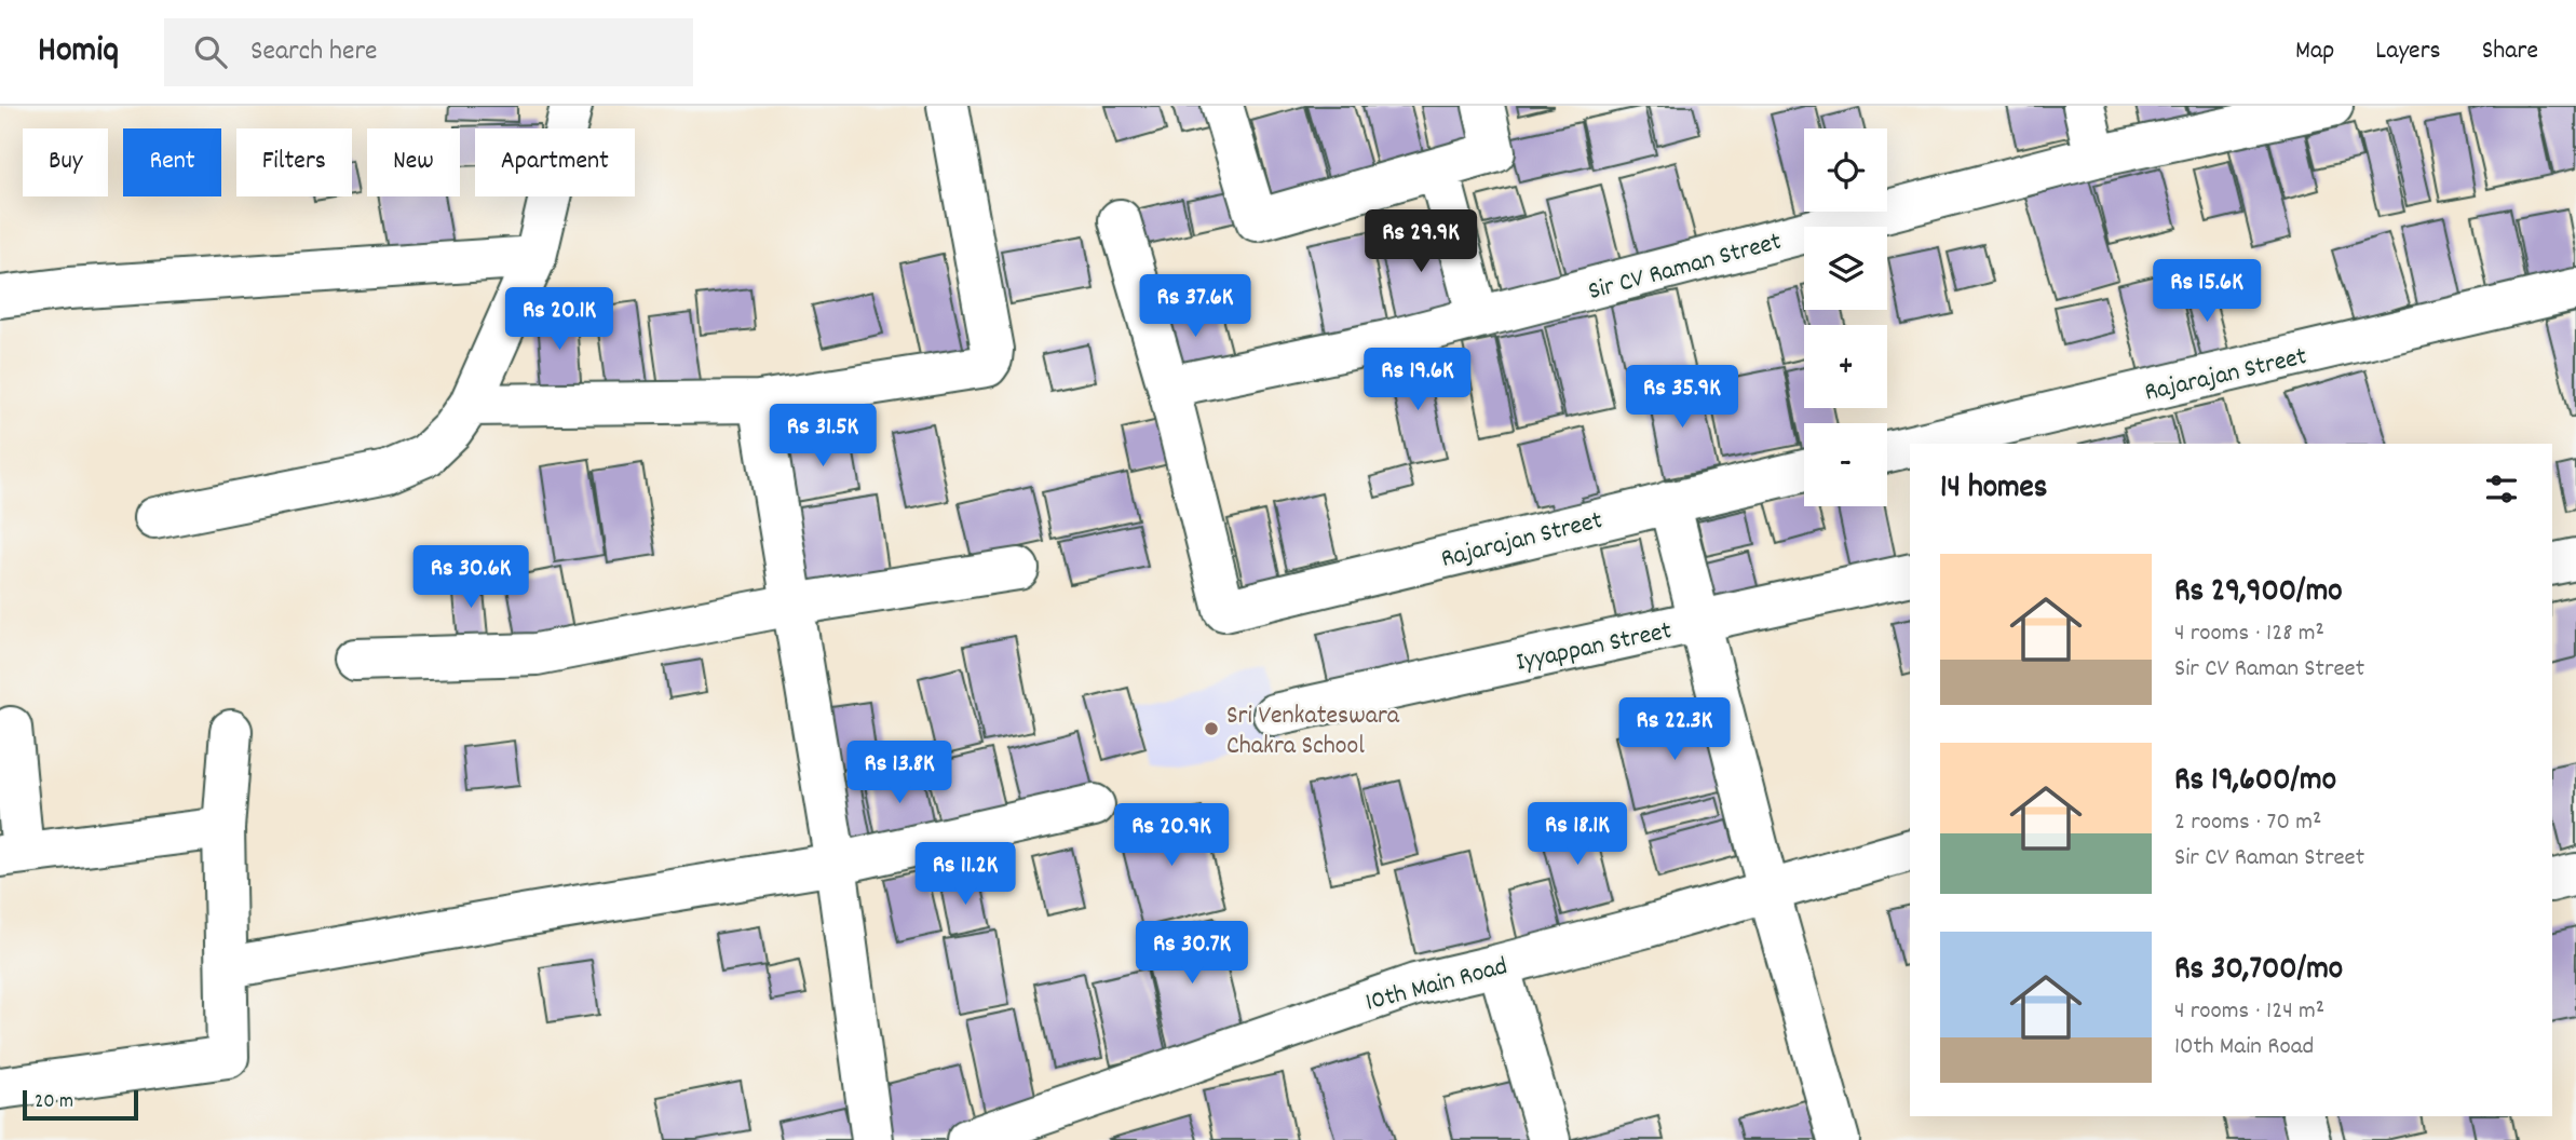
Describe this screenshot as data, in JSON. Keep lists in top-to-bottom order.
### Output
{
  "streets": {
    "street": [
      "Sir CV Raman Street",
      "Rajarajan Street",
      "Iyyappan Street",
      "10th Main Road"
    ]
  },
  "crossings": [
    ["Sir CV Raman Street", "Rajarajan Street"]
  ],
  "places": ["Sri Venkateswara Chakra School"],
  "scale_bar": "20 m",
  "page": {
    "header": "Homiq",
    "search": "Search here",
    "nav": ["Map", "Layers", "Share"],
    "map_buttons": ["+", "−"],
    "chip": [
      "Buy",
      "Rent",
      "Filters",
      "New",
      "Apartment"
    ],
    "price": [
      "Rs 29.9K",
      "Rs 15.6K",
      "Rs 37.6K",
      "Rs 20.1K",
      "Rs 19.6K",
      "Rs 35.9K",
      "Rs 31.5K",
      "Rs 30.6K",
      "Rs 22.3K",
      "Rs 13.8K",
      "Rs 18.1K",
      "Rs 20.9K",
      "Rs 11.2K",
      "Rs 30.7K"
    ],
    "heading": "14 homes",
    "list": [
      {
        "name": "Rs 29,900/mo",
        "note": "4 rooms · 128 m² · Sir CV Raman Street"
      },
      {
        "name": "Rs 19,600/mo",
        "note": "2 rooms · 70 m² · Sir CV Raman Street"
      },
      {
        "name": "Rs 30,700/mo",
        "note": "4 rooms · 124 m² · 10th Main Road"
      }
    ],
    "scale": "20 m"
  }
}
